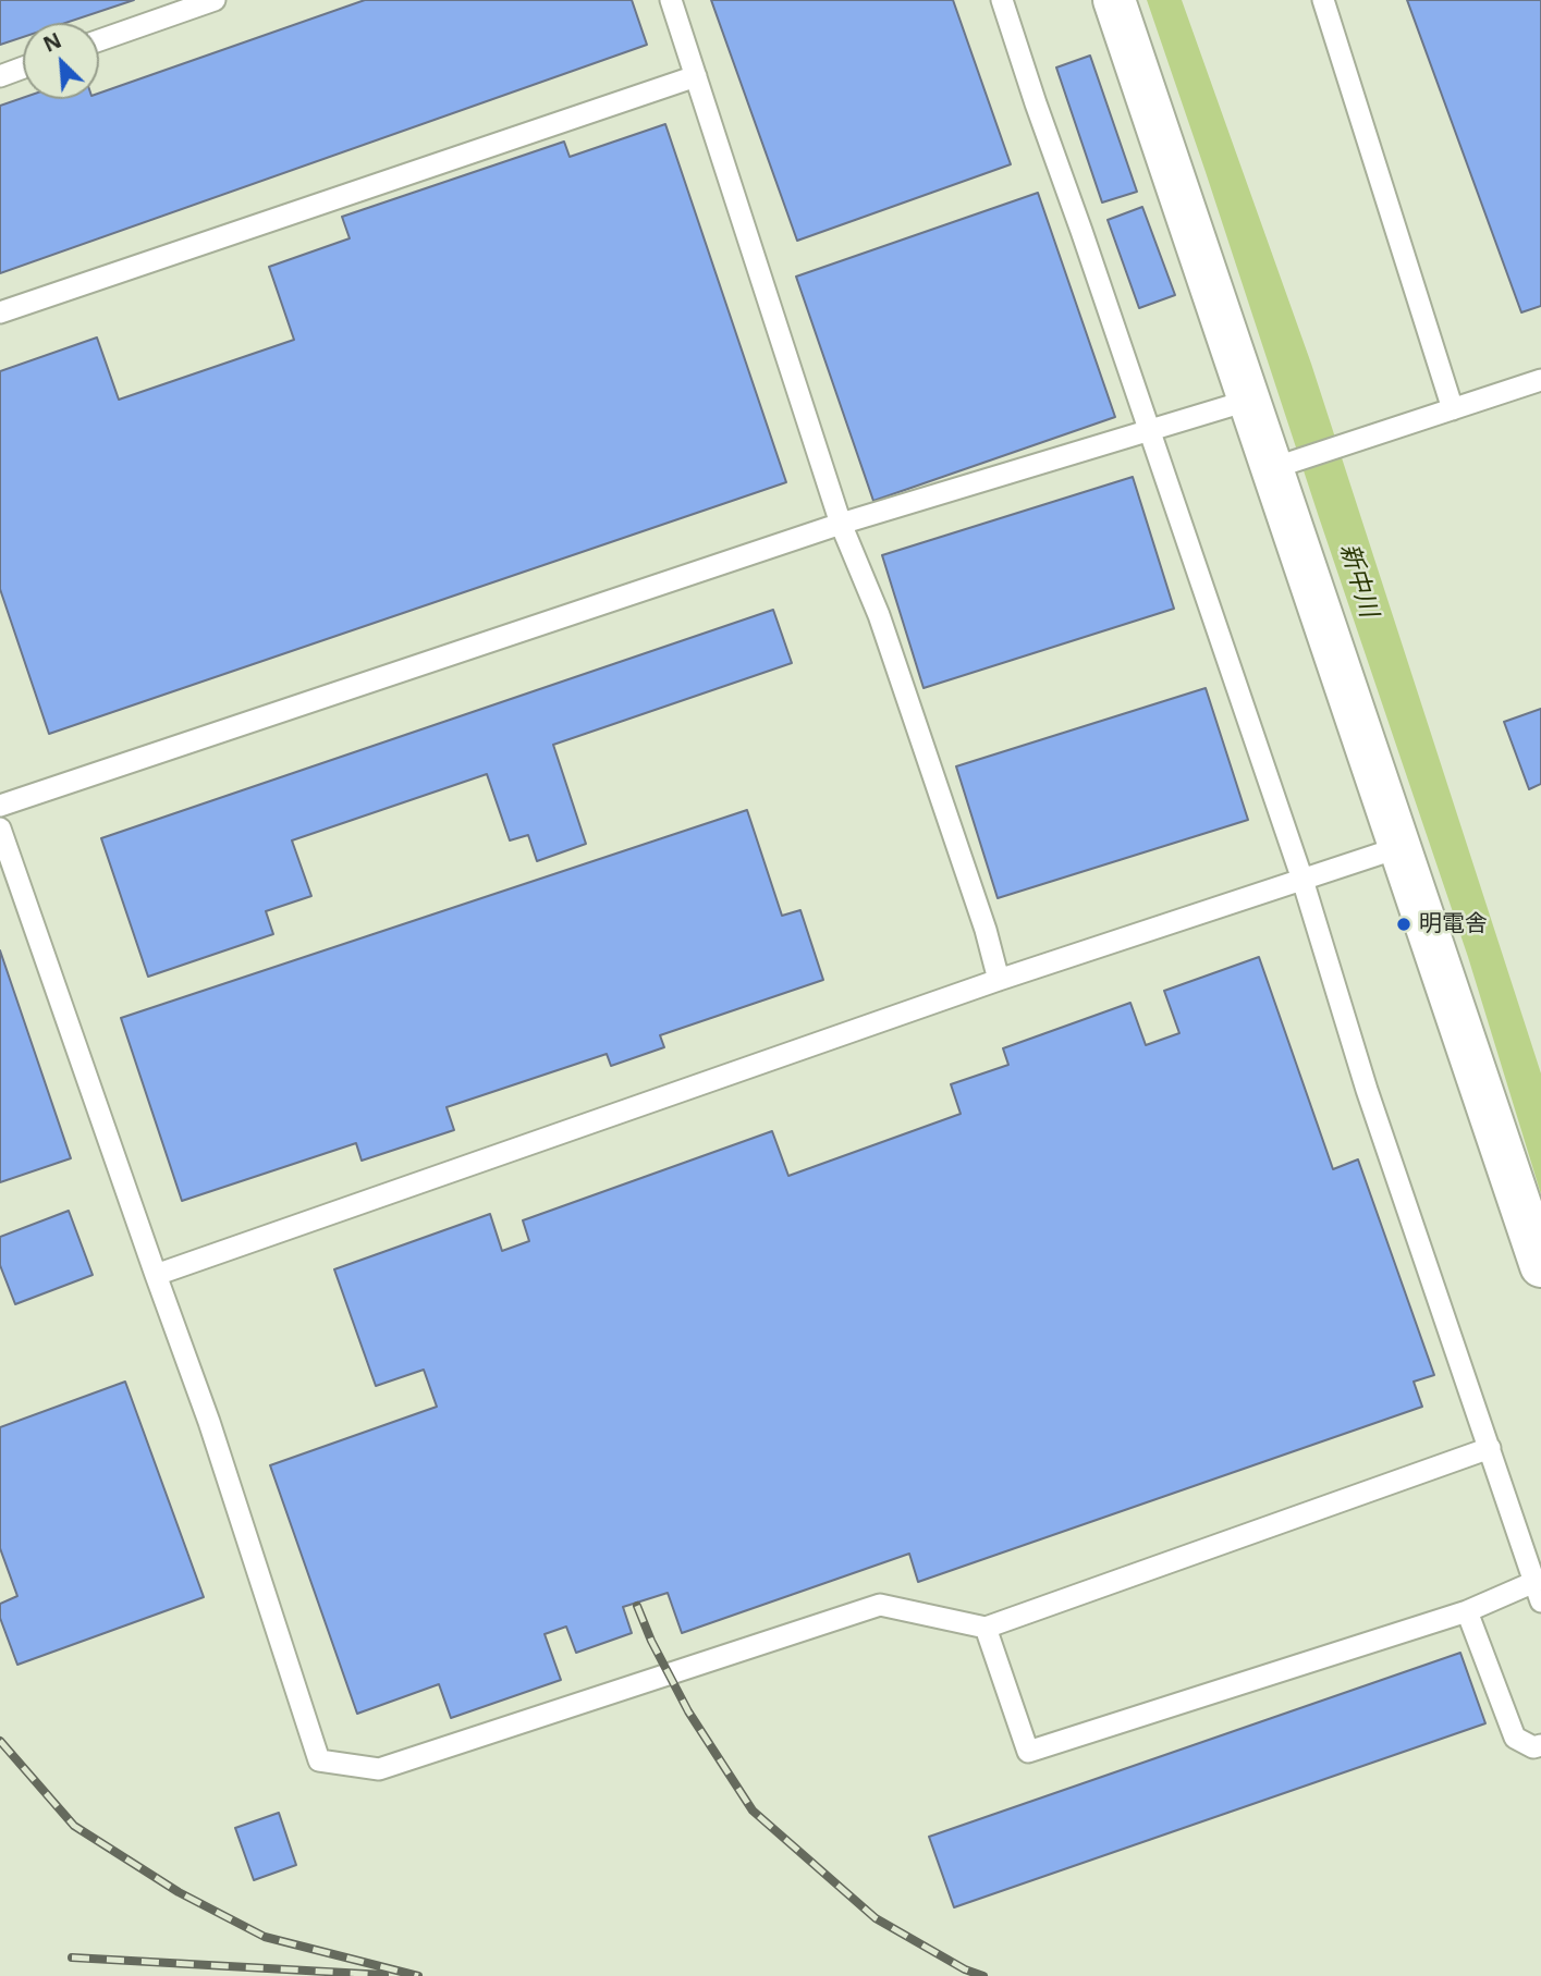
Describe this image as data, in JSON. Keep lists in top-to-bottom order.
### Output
{
  "water": ["新中川"],
  "places": ["明電舎"],
  "north": "top left"
}
